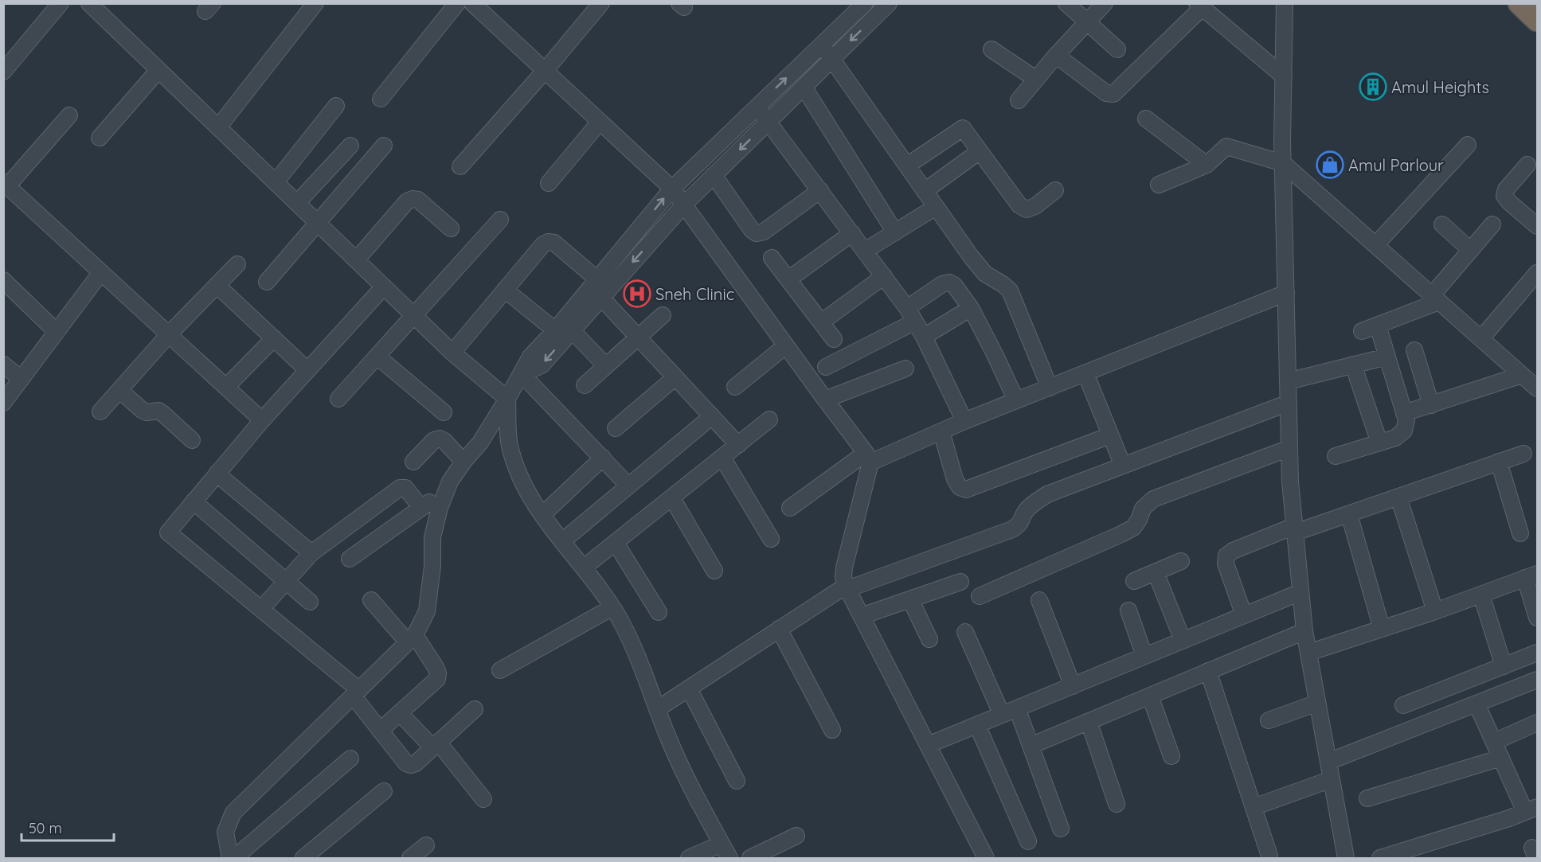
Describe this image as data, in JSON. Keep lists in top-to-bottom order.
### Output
{
  "places": {
    "building": ["Amul Heights"],
    "shop": ["Amul Parlour"],
    "hospital": ["Sneh Clinic"]
  },
  "scale_bar": "50 m"
}
